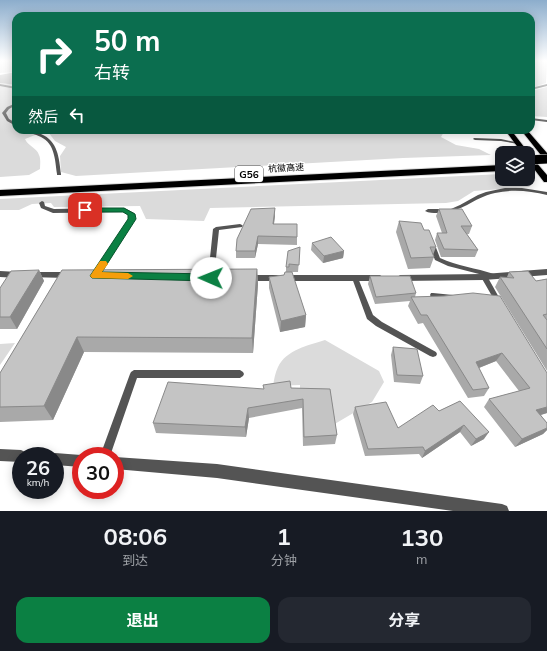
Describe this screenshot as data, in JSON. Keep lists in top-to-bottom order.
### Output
{
  "streets": {
    "highway": ["杭徽高速", "G56"]
  },
  "page": {
    "turn": ["50 m", "右转"],
    "then": "然后",
    "speed": "26 km/h",
    "limit": "30",
    "eta": [
      "08:06",
      "到达",
      "1",
      "分钟",
      "130",
      "m"
    ],
    "buttons": ["退出", "分享"]
  }
}
